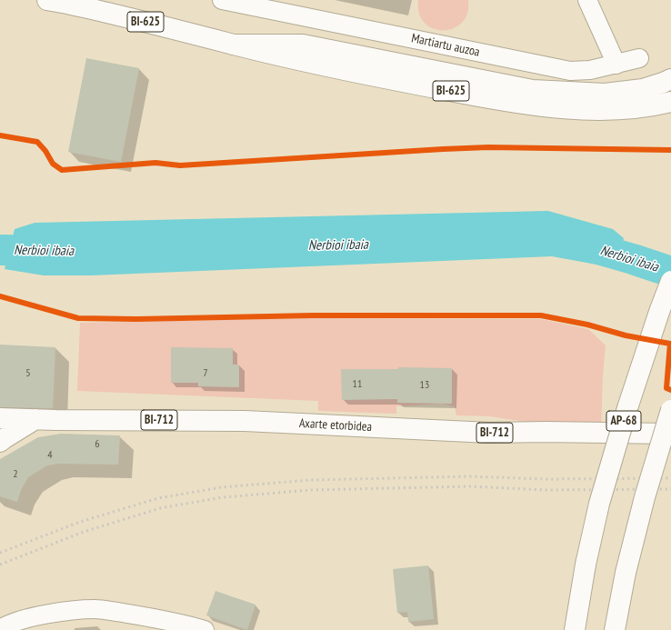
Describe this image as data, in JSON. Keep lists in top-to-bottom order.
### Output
{
  "streets": {
    "main road": [
      "BI-625",
      "BI-712",
      "AP-68",
      "Axarte etorbidea"
    ],
    "street": ["Martiartu auzoa"]
  },
  "water": ["Nerbioi ibaia"],
  "house_numbers": [
    "5",
    "7",
    "11",
    "13",
    "6",
    "4",
    "2"
  ]
}
